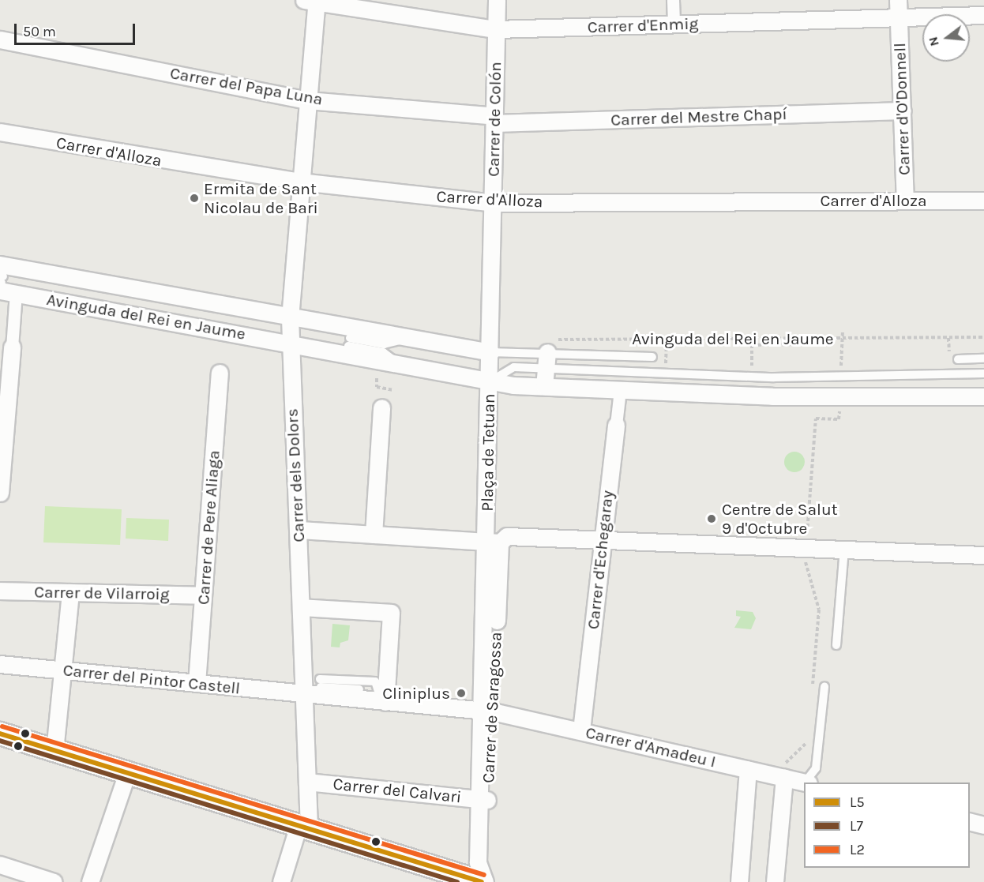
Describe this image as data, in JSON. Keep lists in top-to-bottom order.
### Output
{
  "streets": {
    "street": [
      "Carrer d'Enmig",
      "Carrer del Papa Luna",
      "Carrer d'O'Donnell",
      "Carrer del Mestre Chapí",
      "Carrer de Colón",
      "Carrer d'Alloza",
      "Avinguda del Rei en Jaume",
      "Plaça de Tetuan",
      "Carrer dels Dolors",
      "Carrer de Pere Aliaga",
      "Carrer d'Echegaray",
      "Carrer de Vilarroig",
      "Carrer del Pintor Castell",
      "Carrer de Saragossa",
      "Carrer d'Amadeu I",
      "Carrer del Calvari"
    ]
  },
  "crossings": [
    ["Carrer d'Enmig", "Carrer d'O'Donnell"],
    ["Carrer d'Enmig", "Carrer de Colón"],
    ["Carrer del Papa Luna", "Carrer del Mestre Chapí"],
    ["Carrer del Papa Luna", "Carrer de Colón"],
    ["Carrer d'O'Donnell", "Carrer del Mestre Chapí"],
    ["Carrer d'O'Donnell", "Carrer d'Alloza"],
    ["Carrer del Mestre Chapí", "Carrer de Colón"],
    ["Carrer de Colón", "Carrer d'Alloza"],
    ["Carrer de Colón", "Avinguda del Rei en Jaume"],
    ["Carrer de Colón", "Plaça de Tetuan"],
    ["Avinguda del Rei en Jaume", "Plaça de Tetuan"],
    ["Avinguda del Rei en Jaume", "Carrer dels Dolors"],
    ["Avinguda del Rei en Jaume", "Carrer d'Echegaray"],
    ["Plaça de Tetuan", "Carrer de Saragossa"],
    ["Carrer dels Dolors", "Carrer del Pintor Castell"],
    ["Carrer dels Dolors", "Carrer del Calvari"],
    ["Carrer de Pere Aliaga", "Carrer de Vilarroig"],
    ["Carrer de Pere Aliaga", "Carrer del Pintor Castell"],
    ["Carrer d'Echegaray", "Carrer d'Amadeu I"],
    ["Carrer del Pintor Castell", "Carrer d'Amadeu I"],
    ["Carrer de Saragossa", "Carrer d'Amadeu I"],
    ["Carrer de Saragossa", "Carrer del Calvari"]
  ],
  "places": ["Ermita de Sant Nicolau de Bari", "Centre de Salut 9 d'Octubre", "Cliniplus"],
  "lines": ["transit line L2", "transit line L5", "transit line L7"],
  "legend": ["L5", "L7", "L2"],
  "scale_bar": "50 m",
  "north": "left"
}
